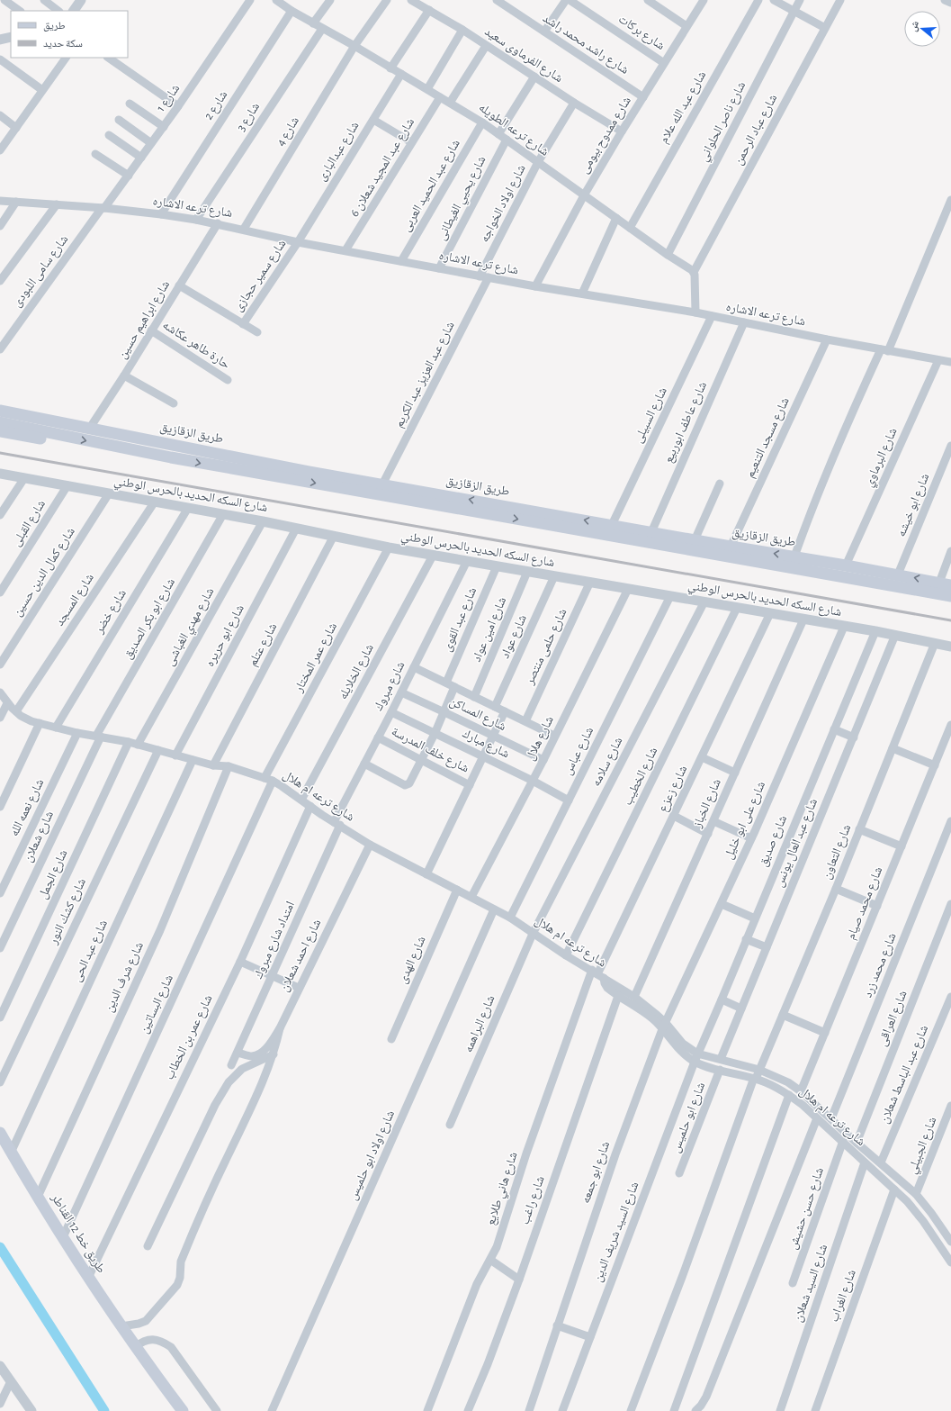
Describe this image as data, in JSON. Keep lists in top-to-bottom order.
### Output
{
  "streets": {
    "main road": ["طريق الزقازيق", "طريق خط 12 القناطر"],
    "street": [
      "شارع بركات",
      "شارع راشد محمد راشد",
      "شارع الفرماوى سعيد",
      "شارع 1",
      "شارع 2",
      "شارع عبد الله علام",
      "شارع 3",
      "شارع ناصر الحلواني",
      "شارع ترعه الطويله",
      "شارع عباد الرحمن",
      "شارع 4",
      "شارع ممدوح بيومى",
      "شارع عبدالبارى",
      "شارع عبد المجيد شعلان 6",
      "شارع عبد الحميد العربى",
      "شارع يحيي الغيطانى",
      "شارع اولاد الخواجه",
      "شارع ترعه الاشاره",
      "شارع سامى اللبودى",
      "شارع سمير حجازى",
      "شارع ابراهيم حسين",
      "حارة طاهر عكاشه",
      "شارع عبد العزيز عبد الكريم",
      "شارع السبيلى",
      "شارع عاطف ابوربيع",
      "شارع مسجد التنعيم",
      "شارع البرماوي",
      "شارع السكه الحديد بالحرس الوطني",
      "شارع ابو خيشه",
      "شارع القبلى",
      "شارع كمال الدين حسين",
      "شارع المسجد",
      "شارع خضر",
      "شارع ابو بكر الصديق",
      "شارع عبد القوى",
      "شارع مهدي الغباشى",
      "شارع امين عواد",
      "شارع ابو حريره",
      "شارع عواد",
      "شارع عتلم",
      "شارع حلمى منتصر",
      "شارع عمر المختار",
      "شارع الخلايله",
      "شارع مبروك",
      "شارع المساكن",
      "شارع هلال",
      "شارع مبارك",
      "شارع خلف المدرسة",
      "شارع عباس",
      "شارع سلامه",
      "شارع الخطيب",
      "شارع زعزع",
      "شارع ترعه ام هلال",
      "شارع الخباز",
      "شارع نعمه الله",
      "شارع على ابو خليل",
      "شارع شعلان",
      "شارع صديق",
      "شارع عبد العال يونس",
      "شارع التعاون",
      "شارع الجمل",
      "شارع محمد صيام",
      "شارع كشك النور",
      "امتداد شارع مبروك",
      "شارع عبد الحى",
      "شارع احمد شعلان",
      "شارع الهدى",
      "شارع محمد زرد",
      "شارع شرف الدين",
      "شارع البساتين",
      "شارع العراقى",
      "شارع البراهمه",
      "شارع عمر بن الخطاب",
      "شارع عبد الباسط شعلان",
      "شارع ابو حلميس",
      "شارع الجبيلي",
      "شارع اولاد ابو حلميس",
      "شارع ابو جمعه",
      "شارع هاني طلايع",
      "شارع راغب",
      "شارع حسن حشيش",
      "شارع السيد شريف الدين",
      "شارع السيد شعلان",
      "شارع الغراب"
    ]
  },
  "crossings": [
    ["شارع بركات", "شارع ممدوح بيومى"],
    ["شارع راشد محمد راشد", "شارع ممدوح بيومى"],
    ["شارع الفرماوى سعيد", "شارع ممدوح بيومى"],
    ["شارع الفرماوى سعيد", "شارع اولاد الخواجه"],
    ["شارع 1", "شارع ترعه الاشاره"],
    ["شارع 1", "شارع سامى اللبودى"],
    ["شارع 2", "شارع ترعه الطويله"],
    ["شارع 2", "شارع ترعه الاشاره"],
    ["شارع عبد الله علام", "شارع ترعه الطويله"],
    ["شارع 3", "شارع ترعه الطويله"],
    ["شارع 3", "شارع ترعه الاشاره"],
    ["شارع ناصر الحلواني", "شارع ترعه الطويله"],
    ["شارع ترعه الطويله", "شارع عباد الرحمن"],
    ["شارع ترعه الطويله", "شارع 4"],
    ["شارع ترعه الطويله", "شارع ممدوح بيومى"],
    ["شارع ترعه الطويله", "شارع عبدالبارى"],
    ["شارع ترعه الطويله", "شارع عبد المجيد شعلان 6"],
    ["شارع ترعه الطويله", "شارع عبد الحميد العربى"],
    ["شارع ترعه الطويله", "شارع يحيي الغيطانى"],
    ["شارع ترعه الطويله", "شارع اولاد الخواجه"],
    ["شارع 4", "شارع ترعه الاشاره"],
    ["شارع ممدوح بيومى", "شارع ترعه الاشاره"],
    ["شارع عبدالبارى", "شارع ترعه الاشاره"],
    ["شارع عبدالبارى", "شارع سمير حجازى"],
    ["شارع عبد المجيد شعلان 6", "شارع ترعه الاشاره"],
    ["شارع عبد الحميد العربى", "شارع ترعه الاشاره"],
    ["شارع يحيي الغيطانى", "شارع ترعه الاشاره"],
    ["شارع اولاد الخواجه", "شارع ترعه الاشاره"],
    ["شارع ترعه الاشاره", "شارع سامى اللبودى"],
    ["شارع ترعه الاشاره", "شارع سمير حجازى"],
    ["شارع ترعه الاشاره", "شارع ابراهيم حسين"],
    ["شارع ترعه الاشاره", "شارع عبد العزيز عبد الكريم"],
    ["شارع ترعه الاشاره", "شارع السبيلى"],
    ["شارع ترعه الاشاره", "شارع عاطف ابوربيع"],
    ["شارع ترعه الاشاره", "شارع مسجد التنعيم"],
    ["شارع ترعه الاشاره", "شارع البرماوي"],
    ["شارع ابراهيم حسين", "حارة طاهر عكاشه"],
    ["شارع ابراهيم حسين", "طريق الزقازيق"],
    ["شارع عبد العزيز عبد الكريم", "طريق الزقازيق"],
    ["شارع السبيلى", "طريق الزقازيق"],
    ["شارع عاطف ابوربيع", "طريق الزقازيق"],
    ["طريق الزقازيق", "شارع مسجد التنعيم"],
    ["طريق الزقازيق", "شارع البرماوي"],
    ["طريق الزقازيق", "شارع ابو خيشه"],
    ["شارع السكه الحديد بالحرس الوطني", "شارع القبلى"],
    ["شارع السكه الحديد بالحرس الوطني", "شارع كمال الدين حسين"],
    ["شارع السكه الحديد بالحرس الوطني", "شارع المسجد"],
    ["شارع السكه الحديد بالحرس الوطني", "شارع خضر"],
    ["شارع السكه الحديد بالحرس الوطني", "شارع ابو بكر الصديق"],
    ["شارع السكه الحديد بالحرس الوطني", "شارع عبد القوى"],
    ["شارع السكه الحديد بالحرس الوطني", "شارع مهدي الغباشى"],
    ["شارع السكه الحديد بالحرس الوطني", "شارع امين عواد"],
    ["شارع السكه الحديد بالحرس الوطني", "شارع ابو حريره"],
    ["شارع السكه الحديد بالحرس الوطني", "شارع عواد"],
    ["شارع السكه الحديد بالحرس الوطني", "شارع عتلم"],
    ["شارع السكه الحديد بالحرس الوطني", "شارع حلمى منتصر"],
    ["شارع السكه الحديد بالحرس الوطني", "شارع عمر المختار"],
    ["شارع السكه الحديد بالحرس الوطني", "شارع الخلايله"],
    ["شارع السكه الحديد بالحرس الوطني", "شارع مبروك"],
    ["شارع السكه الحديد بالحرس الوطني", "شارع هلال"],
    ["شارع السكه الحديد بالحرس الوطني", "شارع عباس"],
    ["شارع السكه الحديد بالحرس الوطني", "شارع سلامه"],
    ["شارع السكه الحديد بالحرس الوطني", "شارع الخطيب"],
    ["شارع السكه الحديد بالحرس الوطني", "شارع زعزع"],
    ["شارع السكه الحديد بالحرس الوطني", "شارع الخباز"],
    ["شارع السكه الحديد بالحرس الوطني", "شارع على ابو خليل"],
    ["شارع السكه الحديد بالحرس الوطني", "شارع صديق"],
    ["شارع السكه الحديد بالحرس الوطني", "شارع عبد العال يونس"],
    ["شارع السكه الحديد بالحرس الوطني", "شارع التعاون"],
    ["شارع المسجد", "شارع ترعه ام هلال"],
    ["شارع خضر", "شارع ترعه ام هلال"],
    ["شارع ابو بكر الصديق", "شارع ترعه ام هلال"],
    ["شارع ابو بكر الصديق", "شارع شعلان"],
    ["شارع مهدي الغباشى", "شارع ترعه ام هلال"],
    ["شارع ابو حريره", "شارع ترعه ام هلال"],
    ["شارع عتلم", "شارع ترعه ام هلال"],
    ["شارع عمر المختار", "شارع ترعه ام هلال"],
    ["شارع الخلايله", "شارع ترعه ام هلال"],
    ["شارع مبروك", "شارع المساكن"],
    ["شارع مبروك", "شارع مبارك"],
    ["شارع مبروك", "شارع خلف المدرسة"],
    ["شارع مبروك", "شارع ترعه ام هلال"],
    ["شارع مبروك", "امتداد شارع مبروك"],
    ["شارع المساكن", "شارع هلال"],
    ["شارع هلال", "شارع مبارك"],
    ["شارع هلال", "شارع ترعه ام هلال"],
    ["شارع مبارك", "شارع عباس"],
    ["شارع عباس", "شارع ترعه ام هلال"],
    ["شارع سلامه", "شارع ترعه ام هلال"],
    ["شارع سلامه", "شارع البراهمه"],
    ["شارع الخطيب", "شارع ترعه ام هلال"],
    ["شارع زعزع", "شارع ترعه ام هلال"],
    ["شارع زعزع", "شارع هاني طلايع"],
    ["شارع ترعه ام هلال", "شارع الخباز"],
    ["شارع ترعه ام هلال", "شارع نعمه الله"],
    ["شارع ترعه ام هلال", "شارع على ابو خليل"],
    ["شارع ترعه ام هلال", "شارع شعلان"],
    ["شارع ترعه ام هلال", "شارع صديق"],
    ["شارع ترعه ام هلال", "شارع عبد العال يونس"],
    ["شارع ترعه ام هلال", "شارع التعاون"],
    ["شارع ترعه ام هلال", "شارع الجمل"],
    ["شارع ترعه ام هلال", "شارع محمد صيام"],
    ["شارع ترعه ام هلال", "شارع كشك النور"],
    ["شارع ترعه ام هلال", "امتداد شارع مبروك"],
    ["شارع ترعه ام هلال", "شارع عبد الحى"],
    ["شارع ترعه ام هلال", "شارع احمد شعلان"],
    ["شارع ترعه ام هلال", "شارع الهدى"],
    ["شارع ترعه ام هلال", "شارع محمد زرد"],
    ["شارع ترعه ام هلال", "شارع شرف الدين"],
    ["شارع ترعه ام هلال", "شارع البساتين"],
    ["شارع ترعه ام هلال", "شارع العراقى"],
    ["شارع ترعه ام هلال", "شارع البراهمه"],
    ["شارع ترعه ام هلال", "شارع عمر بن الخطاب"],
    ["شارع ترعه ام هلال", "شارع عبد الباسط شعلان"],
    ["شارع ترعه ام هلال", "شارع ابو حلميس"],
    ["شارع ترعه ام هلال", "شارع الجبيلي"],
    ["شارع ترعه ام هلال", "شارع اولاد ابو حلميس"],
    ["شارع ترعه ام هلال", "شارع ابو جمعه"],
    ["شارع ترعه ام هلال", "شارع هاني طلايع"],
    ["شارع ترعه ام هلال", "شارع راغب"],
    ["شارع ترعه ام هلال", "شارع حسن حشيش"],
    ["شارع ترعه ام هلال", "شارع السيد شريف الدين"],
    ["شارع ترعه ام هلال", "شارع السيد شعلان"],
    ["شارع ترعه ام هلال", "شارع الغراب"],
    ["شارع على ابو خليل", "شارع ابو جمعه"],
    ["شارع صديق", "شارع السيد شريف الدين"],
    ["امتداد شارع مبروك", "شارع احمد شعلان"],
    ["شارع عبد الحى", "طريق خط 12 القناطر"],
    ["شارع شرف الدين", "طريق خط 12 القناطر"],
    ["شارع البساتين", "طريق خط 12 القناطر"],
    ["شارع عمر بن الخطاب", "طريق خط 12 القناطر"]
  ],
  "legend": ["طريق", "سكة حديد"],
  "north": "left"
}
